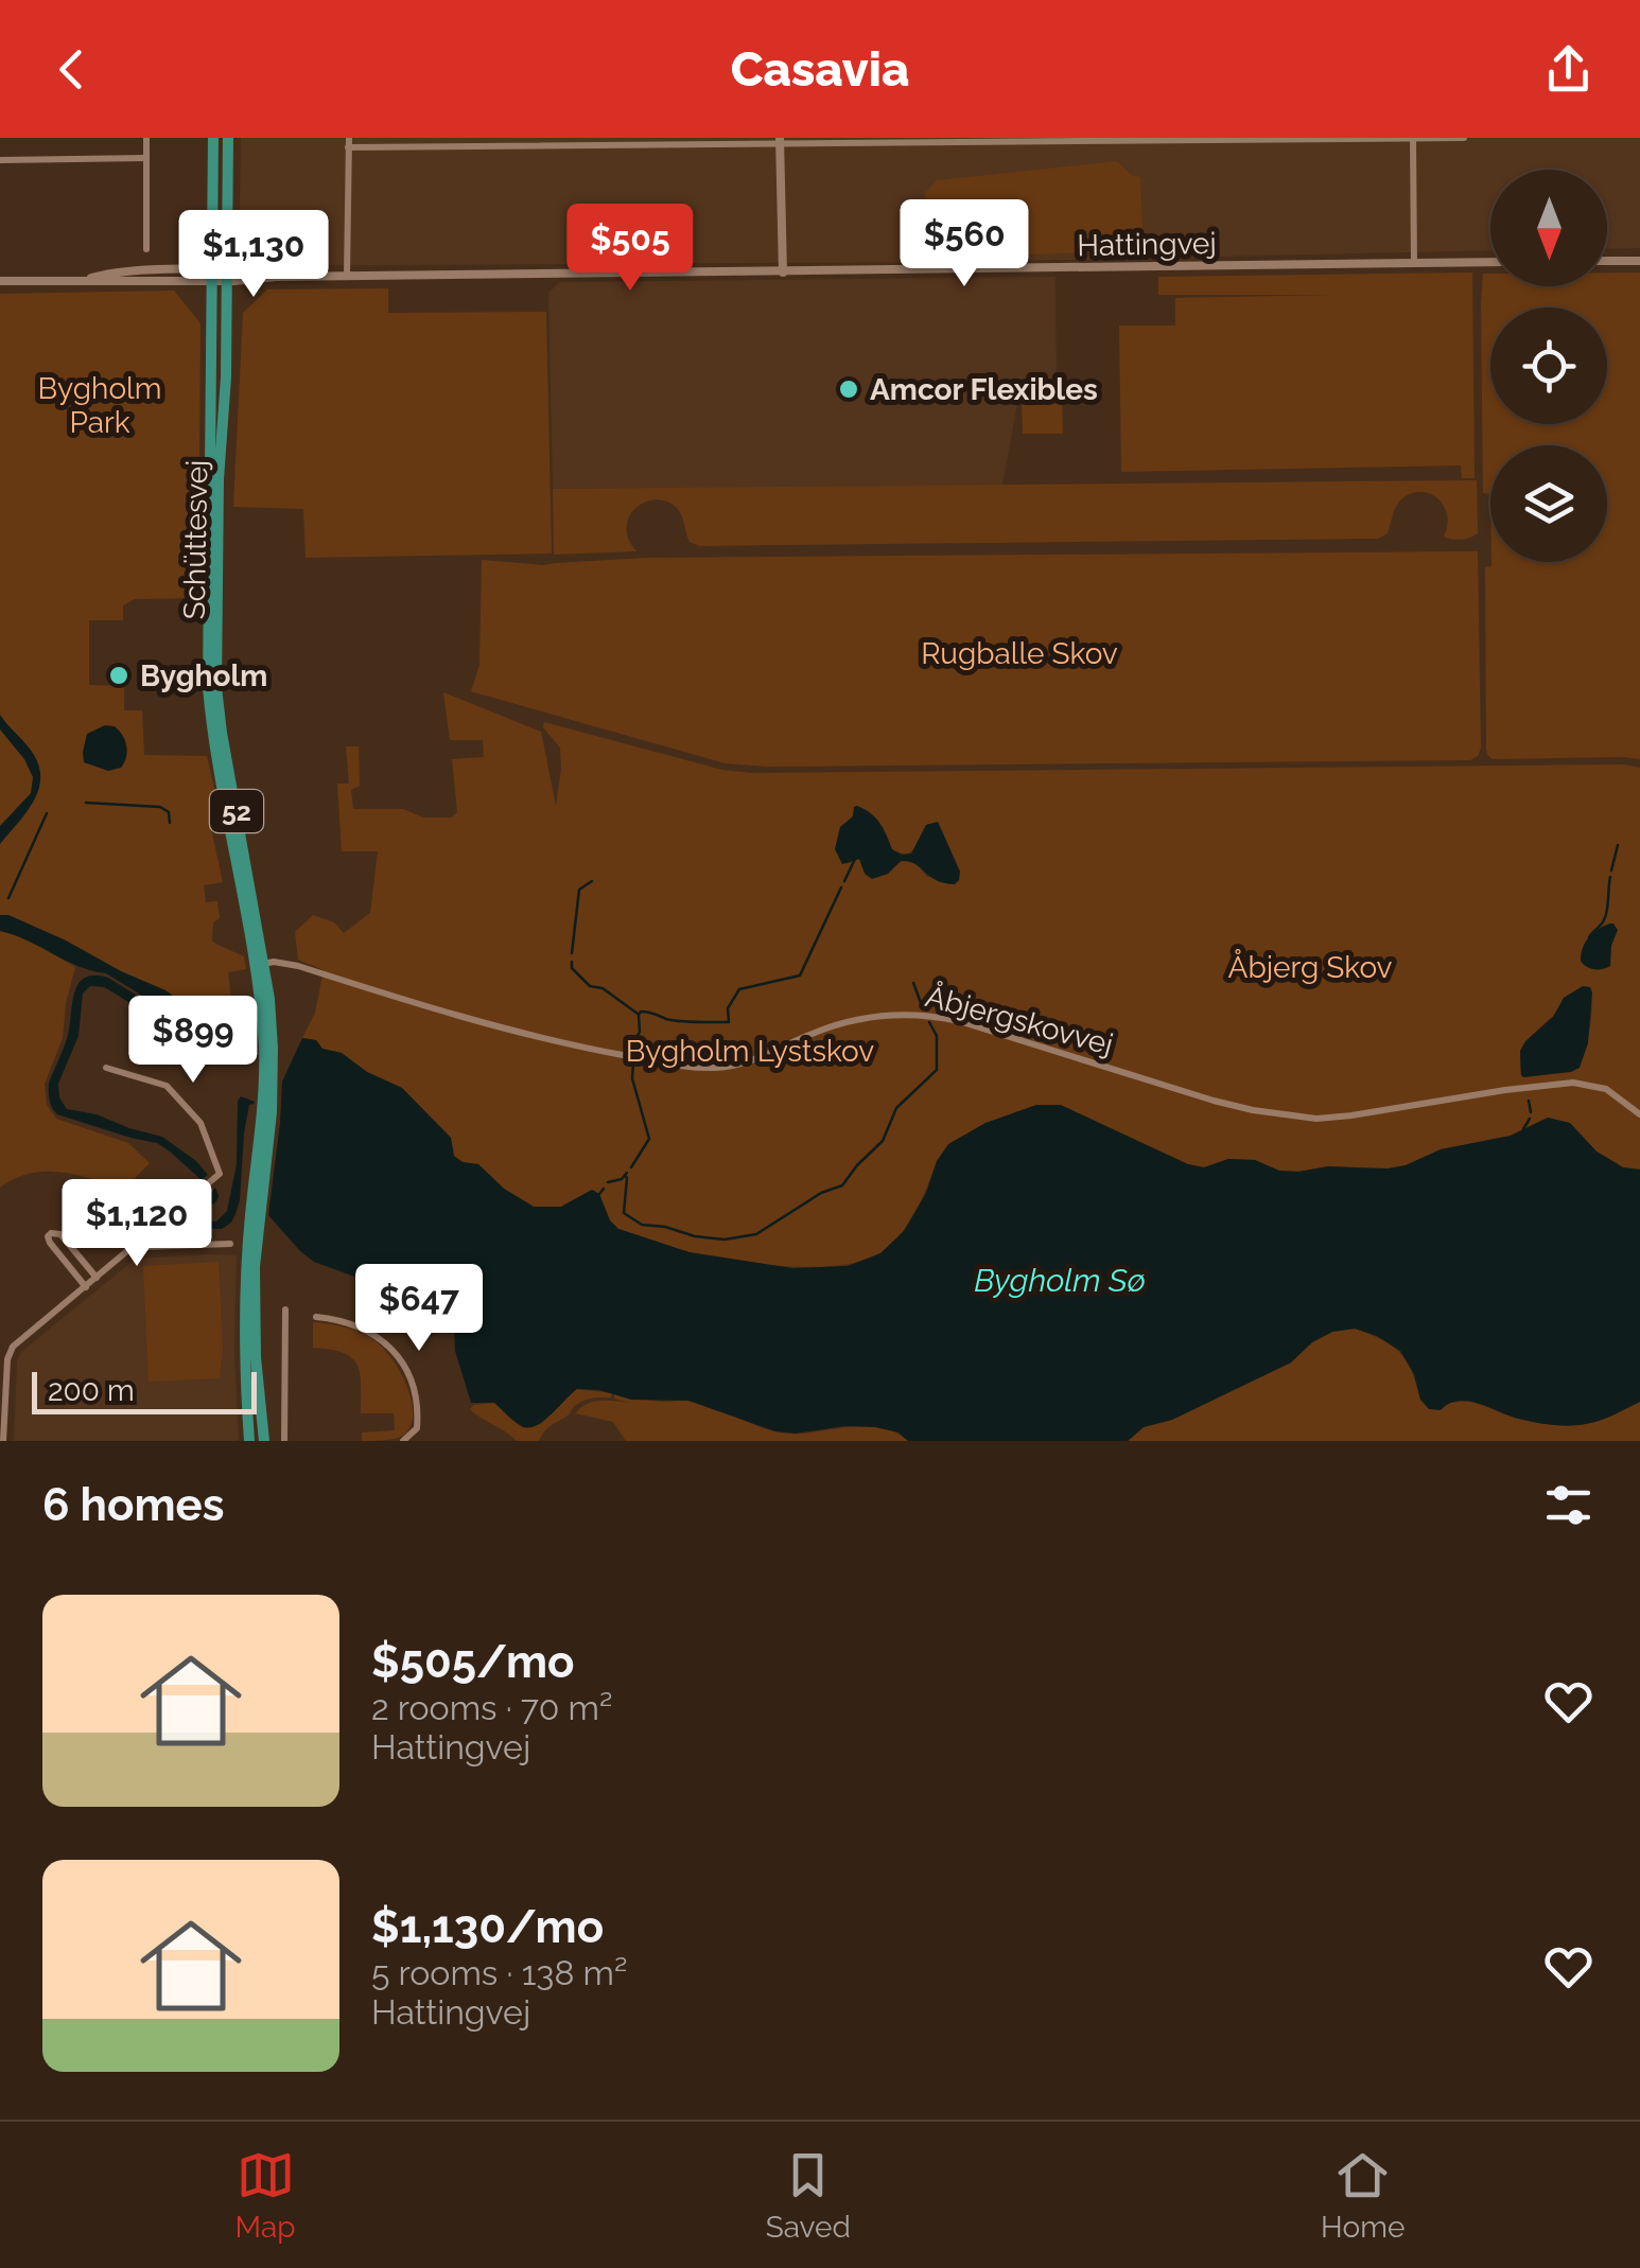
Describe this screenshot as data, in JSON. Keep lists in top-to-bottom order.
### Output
{
  "streets": {
    "main road": ["Schüttesvej", "52"],
    "street": ["Hattingvej", "Åbjergskovvej"]
  },
  "crossings": [
    ["Hattingvej", "Schüttesvej"],
    ["Hattingvej", "52"],
    ["Schüttesvej", "52"],
    ["Schüttesvej", "Åbjergskovvej"]
  ],
  "water": ["Bygholm Sø"],
  "parks": [
    "Bygholm Park",
    "Rugballe Skov",
    "Åbjerg Skov",
    "Bygholm Lystskov"
  ],
  "places": ["Amcor Flexibles", "Bygholm"],
  "scale_bar": "200 m",
  "north": "bottom",
  "page": {
    "header": "Casavia",
    "price": [
      "$560",
      "$505",
      "$1,130",
      "$899",
      "$1,120",
      "$647"
    ],
    "scale": "200 m",
    "heading": "6 homes",
    "list": [
      {
        "name": "$505/mo",
        "note": "2 rooms · 70 m² · Hattingvej"
      },
      {
        "name": "$1,130/mo",
        "note": "5 rooms · 138 m² · Hattingvej"
      }
    ],
    "tabs": ["Map", "Saved", "Home"]
  }
}
